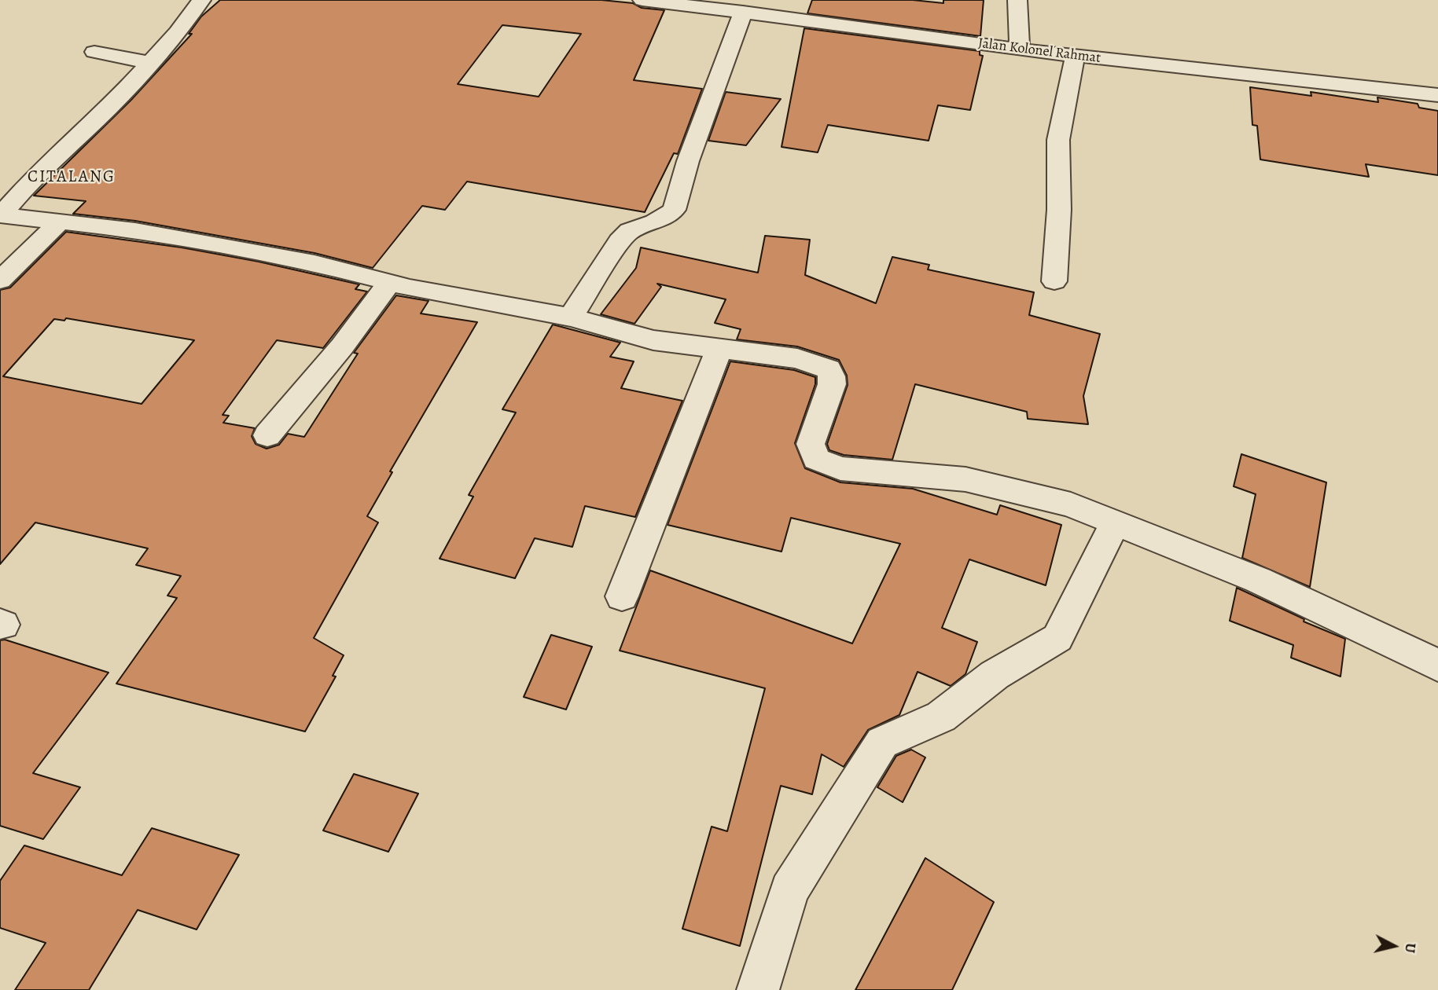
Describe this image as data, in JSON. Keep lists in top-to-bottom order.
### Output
{
  "streets": {
    "street": ["Jalan Kolonel Rahmat"]
  },
  "districts": ["CITALANG"],
  "north": "right"
}
